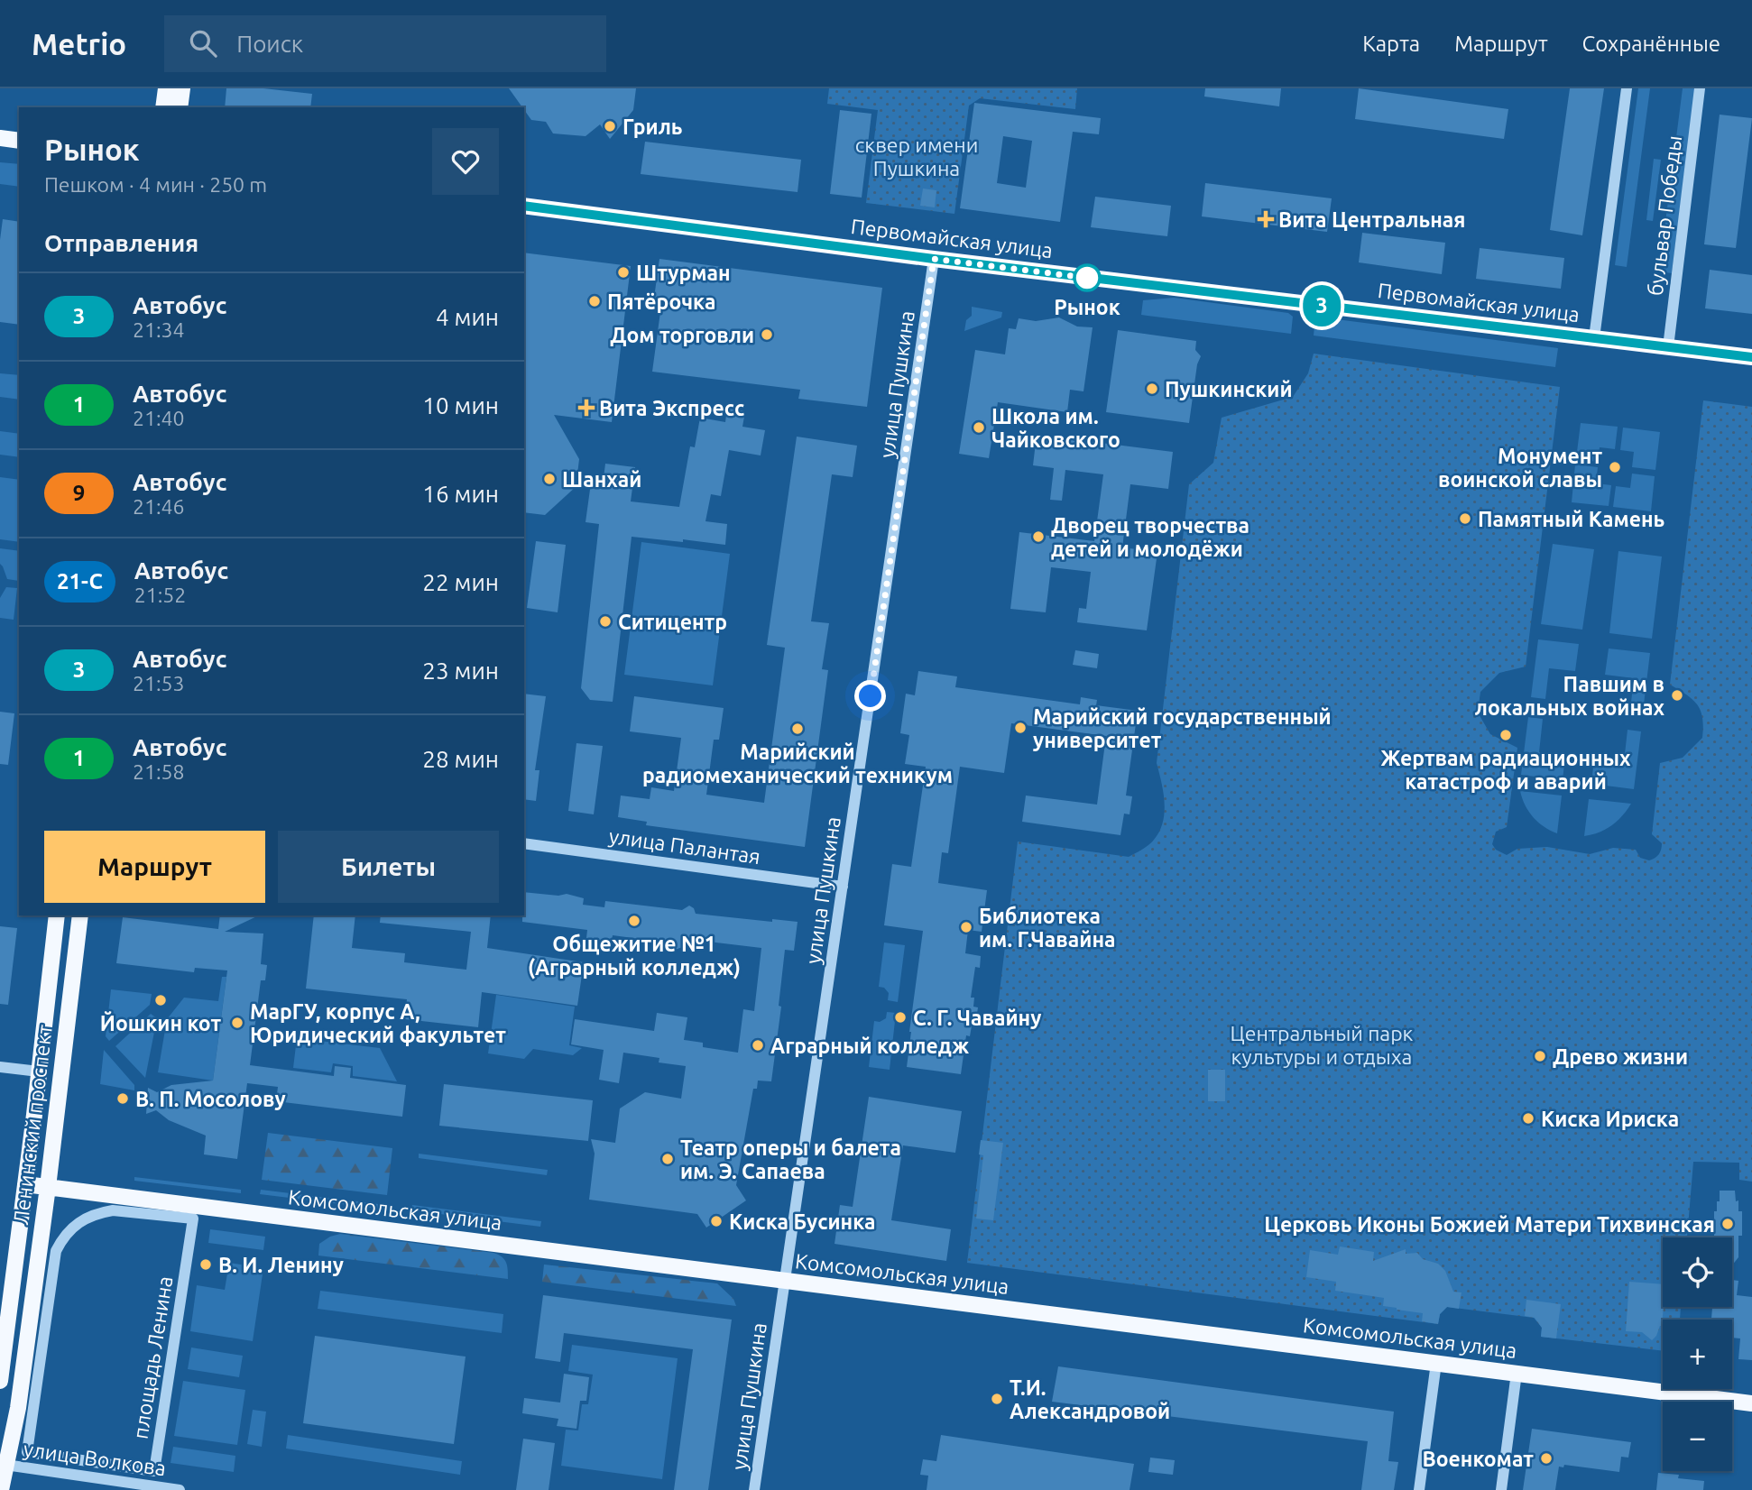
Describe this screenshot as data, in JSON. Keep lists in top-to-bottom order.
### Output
{
  "streets": {
    "main road": ["Первомайская улица", "Ленинский проспект", "Комсомольская улица"],
    "street": [
      "бульвар Победы",
      "улица Пушкина",
      "улица Палантая",
      "площадь Ленина",
      "улица Волкова"
    ]
  },
  "crossings": [
    ["бульвар Победы", "Первомайская улица"],
    ["Первомайская улица", "улица Пушкина"],
    ["улица Пушкина", "улица Палантая"],
    ["улица Пушкина", "Комсомольская улица"],
    ["Ленинский проспект", "Комсомольская улица"],
    ["Ленинский проспект", "улица Волкова"]
  ],
  "parks": ["сквер имени Пушкина", "Центральный парк культуры и отдыха"],
  "places": {
    "other": [
      "Гриль",
      "Штурман",
      "Рынок",
      "Пятёрочка",
      "Дом торговли",
      "Пушкинский",
      "Школа им. Чайковского",
      "Монумент воинской славы",
      "Шанхай",
      "Памятный Камень",
      "Дворец творчества детей и молодёжи",
      "Ситицентр",
      "Павшим в локальных войнах",
      "Марийский государственный университет",
      "Марийский радиомеханический техникум",
      "Жертвам радиационных катастроф и аварий",
      "Общежитие №1 (Аграрный колледж)",
      "Библиотека им. Г.Чавайна",
      "Йошкин кот",
      "С. Г. Чавайну",
      "МарГУ, корпус А, Юридический факультет",
      "Аграрный колледж",
      "Древо жизни",
      "В. П. Мосолову",
      "Киска Ириска",
      "Театр оперы и балета им. Э. Сапаева",
      "Киска Бусинка",
      "Церковь Иконы Божией Матери Тихвинская",
      "В. И. Ленину",
      "Т.И. Александровой",
      "Военкомат"
    ],
    "health": ["Вита Центральная", "Вита Экспресс"]
  },
  "lines": ["bus line 3"],
  "page": {
    "header": "Metrio",
    "search": "Поиск",
    "nav": ["Карта", "Маршрут", "Сохранённые"],
    "on_map": "3",
    "heading": [
      ["Рынок", "Пешком · 4 мин · 250 m"],
      "Отправления"
    ],
    "list": [
      {
        "mark": "3",
        "name": "Автобус",
        "note": "21:34",
        "value": "4 мин"
      },
      {
        "mark": "1",
        "name": "Автобус",
        "note": "21:40",
        "value": "10 мин"
      },
      {
        "mark": "9",
        "name": "Автобус",
        "note": "21:46",
        "value": "16 мин"
      },
      {
        "mark": "21-С",
        "name": "Автобус",
        "note": "21:52",
        "value": "22 мин"
      },
      {
        "mark": "3",
        "name": "Автобус",
        "note": "21:53",
        "value": "23 мин"
      },
      {
        "mark": "1",
        "name": "Автобус",
        "note": "21:58",
        "value": "28 мин"
      }
    ],
    "buttons": ["Маршрут", "Билеты"],
    "map_buttons": ["+", "−"]
  }
}
